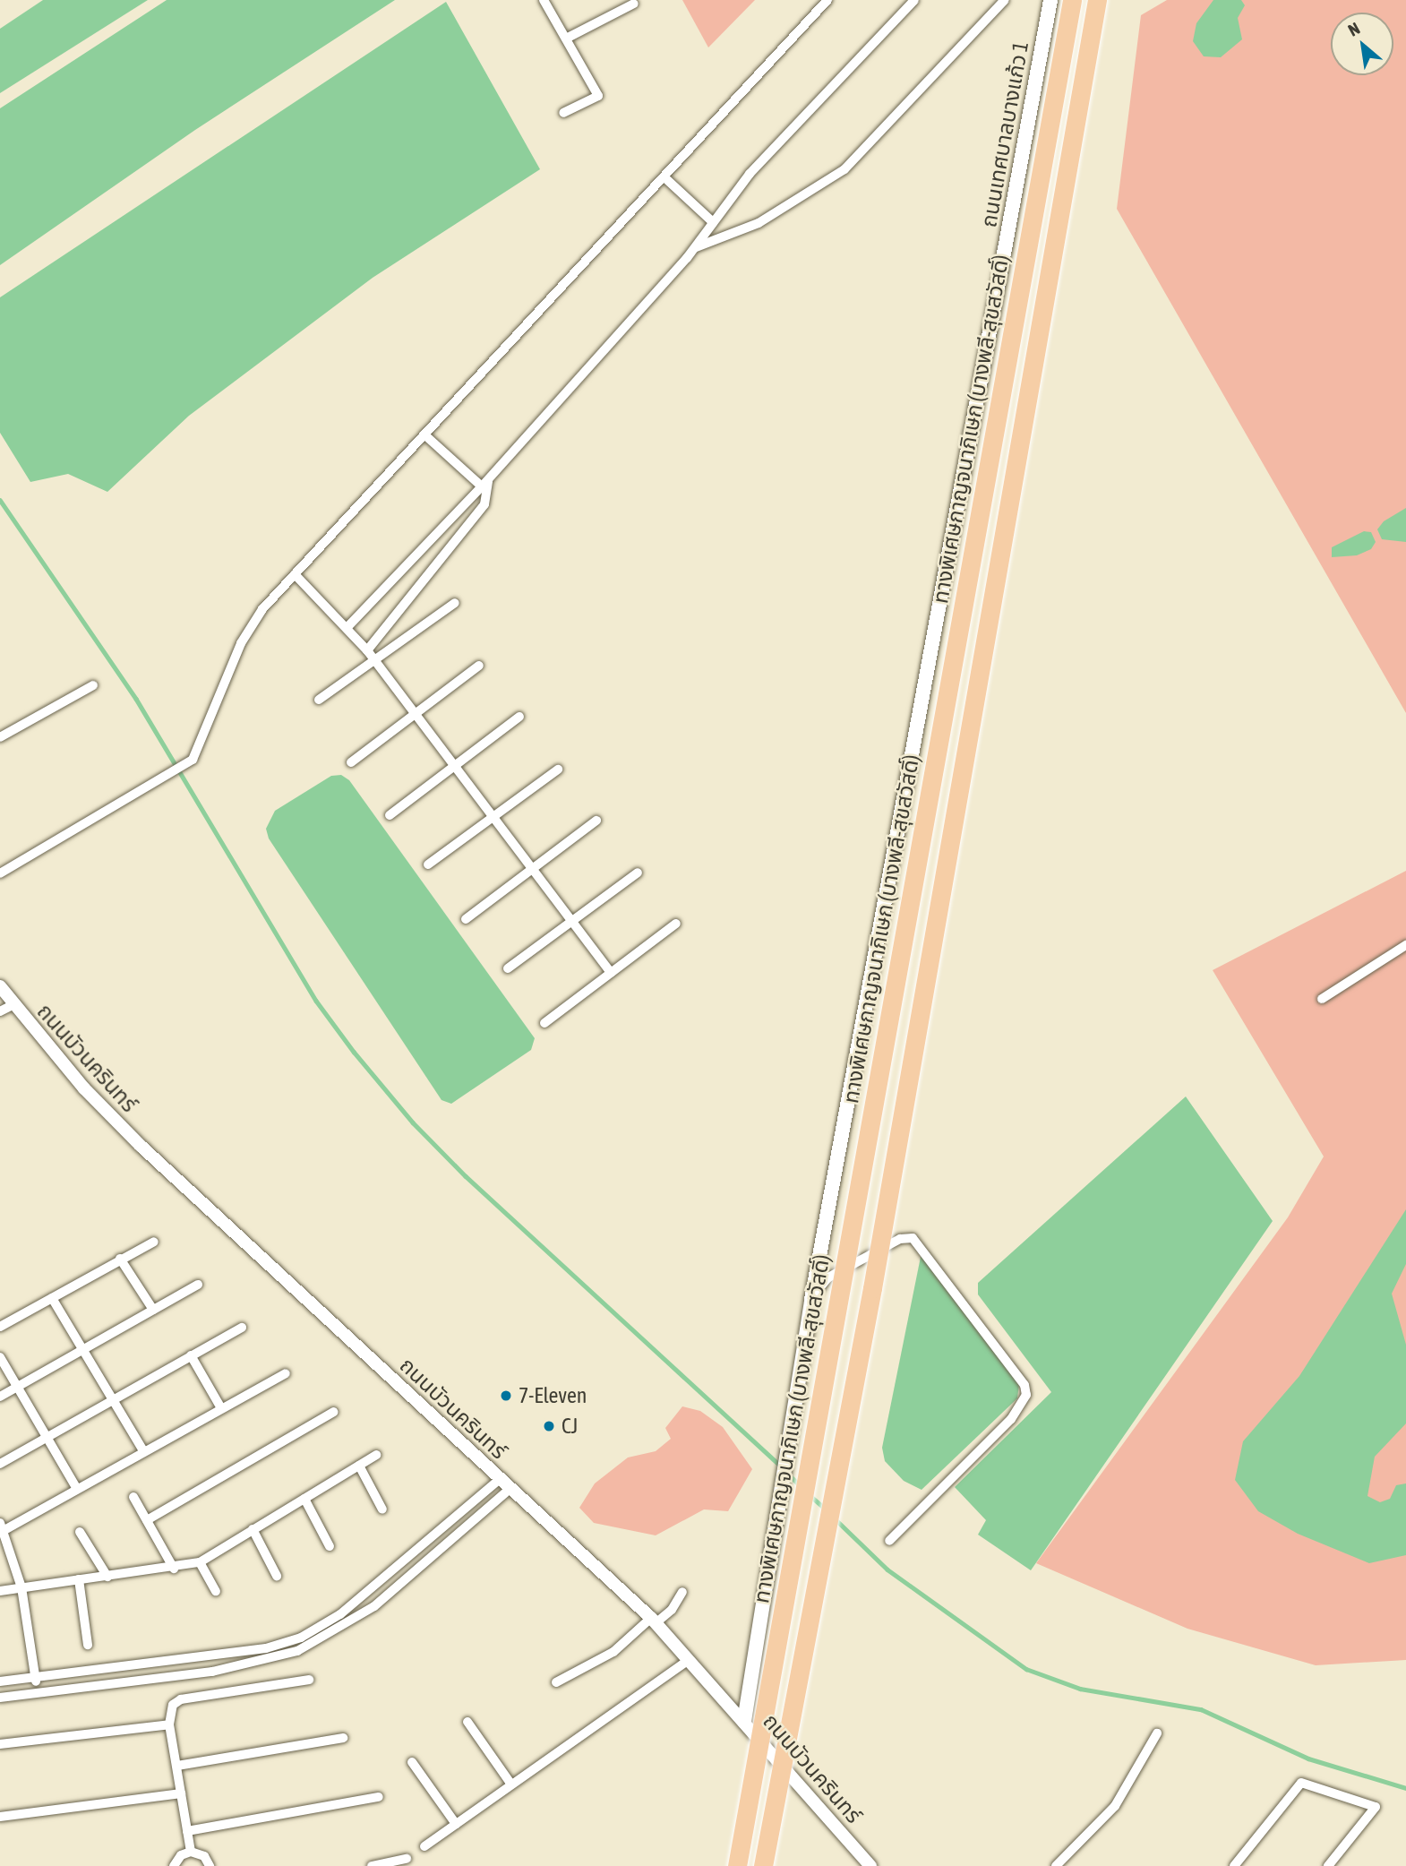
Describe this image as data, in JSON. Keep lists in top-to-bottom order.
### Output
{
  "streets": {
    "highway": ["ทางพิเศษกาญจนาภิเษก (บางพลี-สุขสวัสดิ์)"],
    "main road": ["ถนนเทศบาลบางแก้ว 1"],
    "street": ["ถนนบัวนครินทร์"]
  },
  "crossings": [
    ["ถนนเทศบาลบางแก้ว 1", "ถนนบัวนครินทร์"]
  ],
  "places": ["7-Eleven", "CJ"],
  "north": "top left"
}
